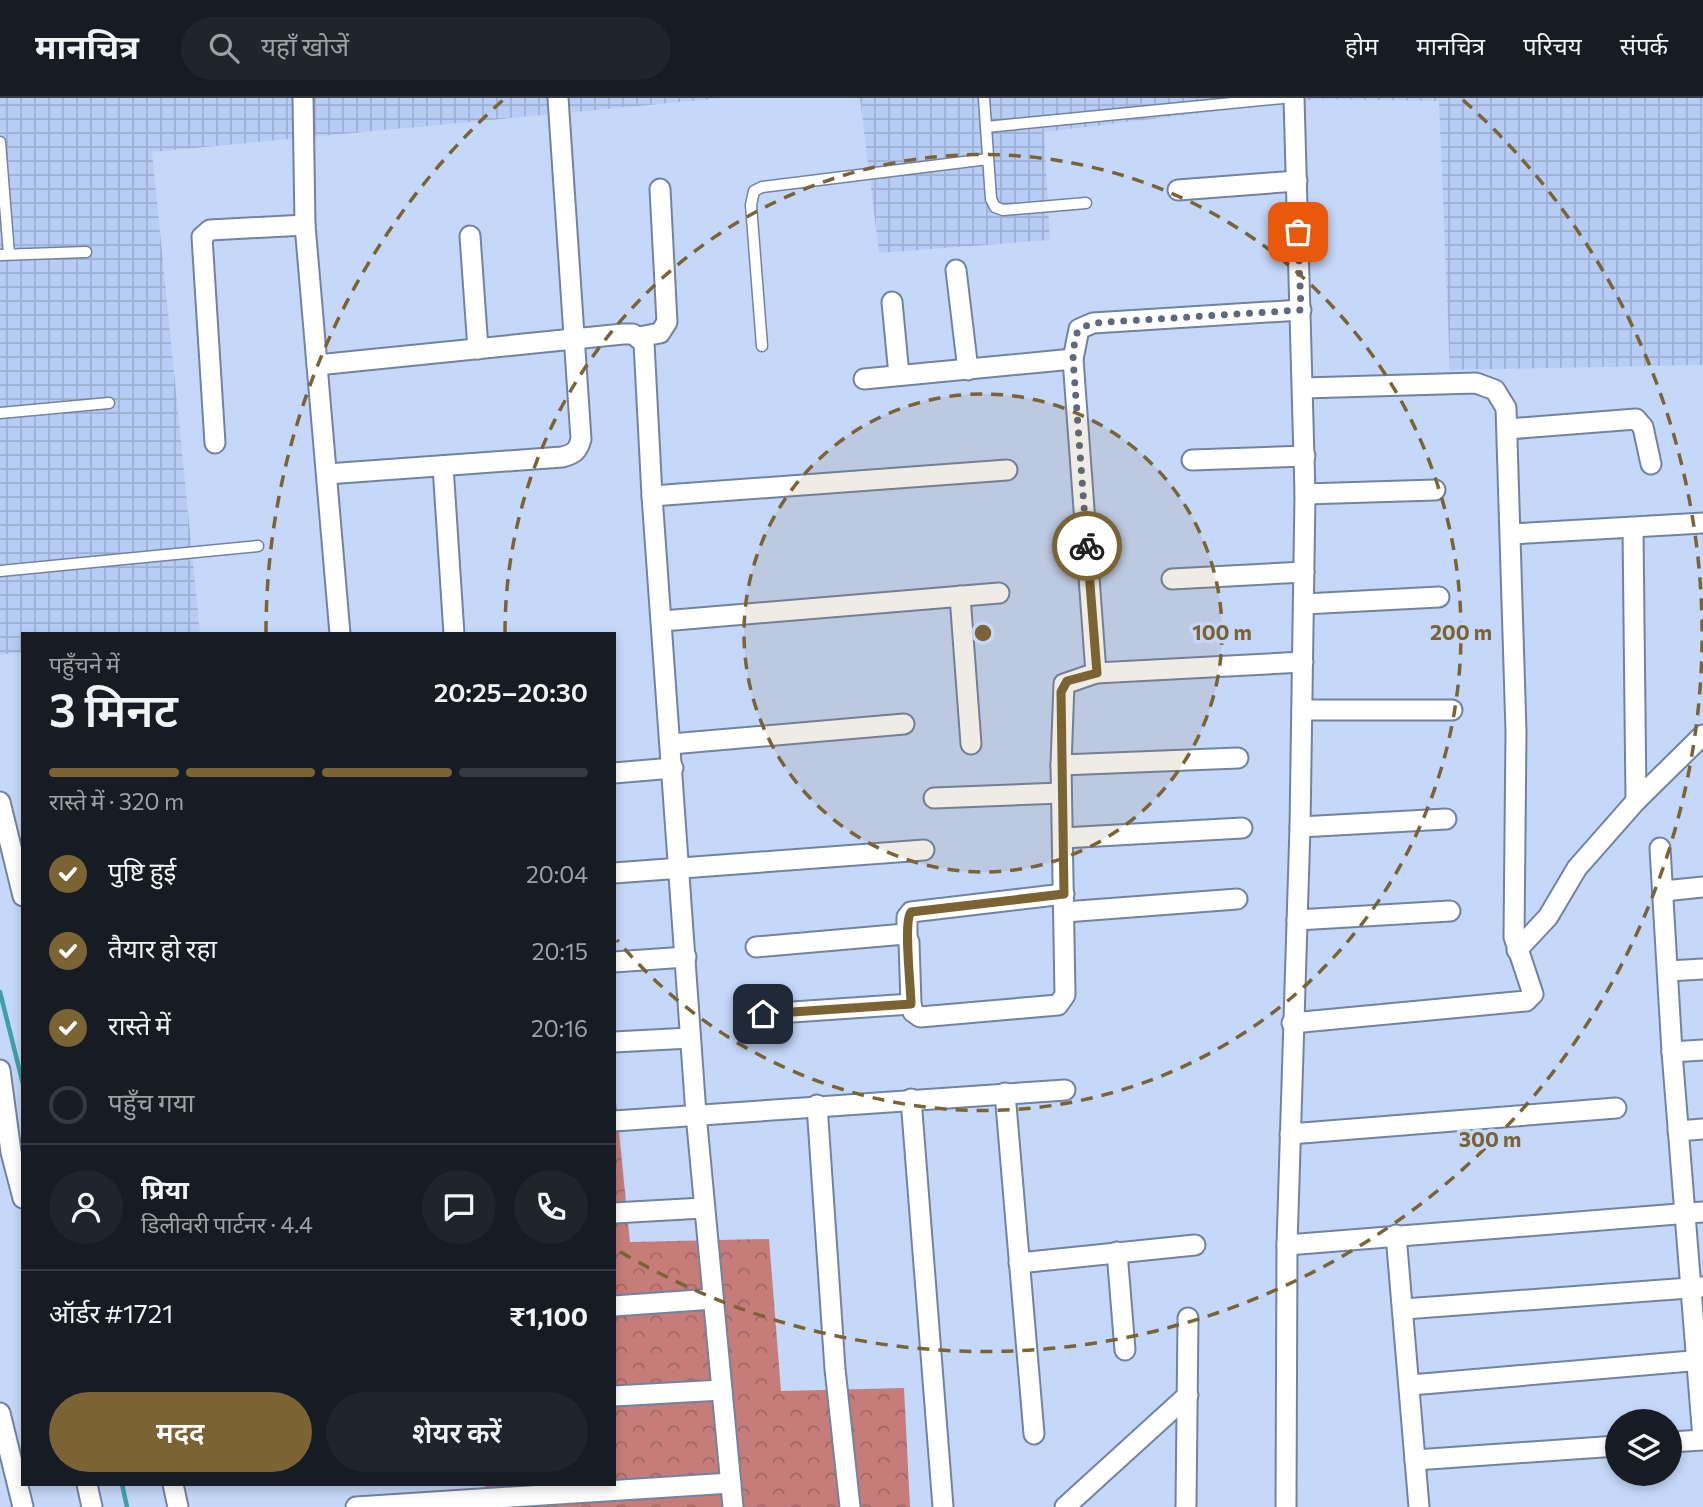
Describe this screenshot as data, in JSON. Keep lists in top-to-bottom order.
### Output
{
  "page": {
    "header": "मानचित्र",
    "search": "यहाँ खोजें",
    "nav": [
      "होम",
      "मानचित्र",
      "परिचय",
      "संपर्क"
    ],
    "heading": ["3 मिनट", "पहुँचने में", "20:25–20:30"],
    "panel": [
      "प्रिया",
      "डिलीवरी पार्टनर · 4.4",
      "ऑर्डर #1721",
      "₹1,100"
    ],
    "bar": "रास्ते में · 320 m",
    "list": [
      ["पुष्टि हुई", "20:04"],
      ["तैयार हो रहा", "20:15"],
      ["रास्ते में", "20:16"],
      "पहुँच गया"
    ],
    "buttons": ["मदद", "शेयर करें"]
  },
  "rings": ["100 m", "200 m", "300 m"]
}
